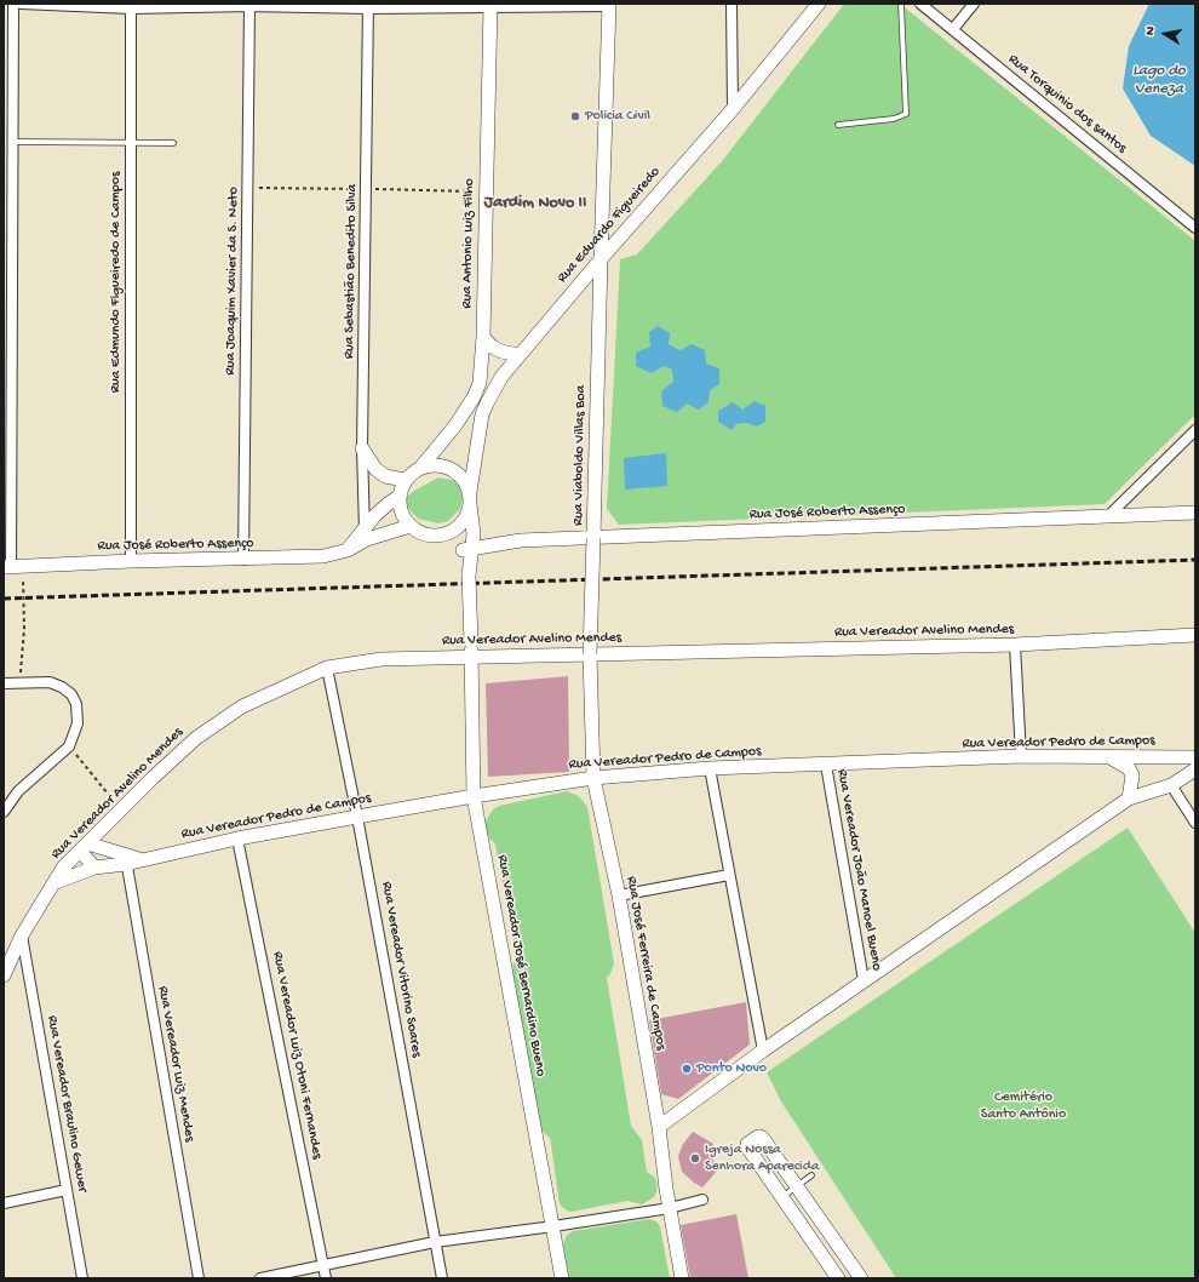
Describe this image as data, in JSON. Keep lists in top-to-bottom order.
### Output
{
  "streets": {
    "main road": [
      "Rua Eduardo Figueiredo",
      "Rua Antonio Luiz Filho",
      "Rua Viaboldo Villas Boa",
      "Rua José Roberto Assenço",
      "Rua Vereador Avelino Mendes",
      "Rua Vereador Pedro de Campos",
      "Rua José Ferreira de Campos",
      "Rua Vereador José Bernardino Bueno"
    ],
    "street": [
      "Rua Torquinio dos santos",
      "Rua Sebastião Benedito Silva",
      "Rua Joaquim Xavier da S. Neto",
      "Rua Edmundo Figueiredo de Campos",
      "Rua Vereador João Manoel Bueno",
      "Rua Vereador Vitorino Soares",
      "Rua Vereador Luiz Otoni Fernandes",
      "Rua Vereador Luiz Mendes",
      "Rua Vereador Braulino Gewer"
    ]
  },
  "crossings": [
    ["Rua Eduardo Figueiredo", "Rua Antonio Luiz Filho"],
    ["Rua Eduardo Figueiredo", "Rua Viaboldo Villas Boa"],
    ["Rua Eduardo Figueiredo", "Rua José Roberto Assenço"],
    ["Rua Eduardo Figueiredo", "Rua Vereador José Bernardino Bueno"],
    ["Rua Antonio Luiz Filho", "Rua José Roberto Assenço"],
    ["Rua Antonio Luiz Filho", "Rua Vereador José Bernardino Bueno"],
    ["Rua Sebastião Benedito Silva", "Rua José Roberto Assenço"],
    ["Rua Joaquim Xavier da S. Neto", "Rua José Roberto Assenço"],
    ["Rua Edmundo Figueiredo de Campos", "Rua José Roberto Assenço"],
    ["Rua Viaboldo Villas Boa", "Rua José Roberto Assenço"],
    ["Rua Viaboldo Villas Boa", "Rua Vereador Avelino Mendes"],
    ["Rua Viaboldo Villas Boa", "Rua José Ferreira de Campos"],
    ["Rua José Roberto Assenço", "Rua Vereador José Bernardino Bueno"],
    ["Rua Vereador Avelino Mendes", "Rua Vereador Pedro de Campos"],
    ["Rua Vereador Avelino Mendes", "Rua José Ferreira de Campos"],
    ["Rua Vereador Avelino Mendes", "Rua Vereador José Bernardino Bueno"],
    ["Rua Vereador Avelino Mendes", "Rua Vereador Vitorino Soares"],
    ["Rua Vereador Avelino Mendes", "Rua Vereador Braulino Gewer"],
    ["Rua Vereador Pedro de Campos", "Rua Vereador João Manoel Bueno"],
    ["Rua Vereador Pedro de Campos", "Rua José Ferreira de Campos"],
    ["Rua Vereador Pedro de Campos", "Rua Vereador José Bernardino Bueno"],
    ["Rua Vereador Pedro de Campos", "Rua Vereador Vitorino Soares"],
    ["Rua Vereador Pedro de Campos", "Rua Vereador Luiz Otoni Fernandes"],
    ["Rua Vereador Pedro de Campos", "Rua Vereador Luiz Mendes"]
  ],
  "districts": ["Jardim Novo II"],
  "water": ["Lago do Veneza"],
  "parks": ["Cemitério Santo Antônio"],
  "places": ["Policia Civil", "Ponto Novo", "Igreja Nossa Senhora Aparecida"],
  "north": "left"
}
